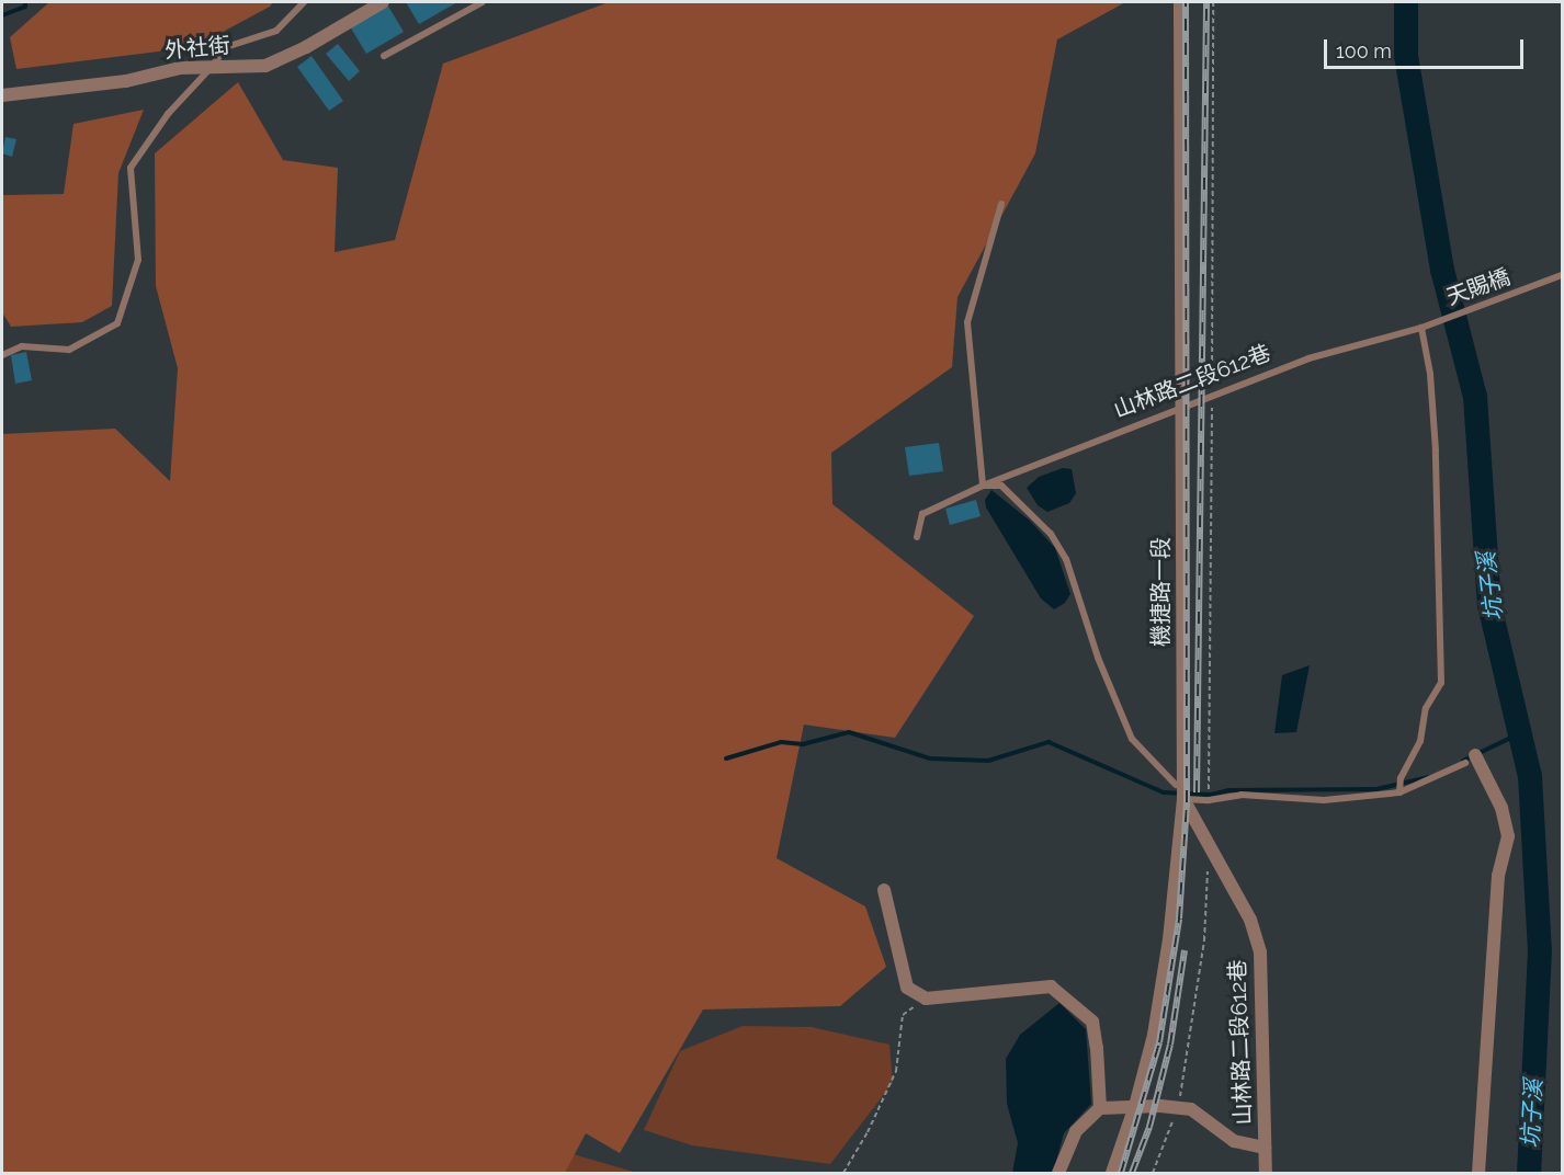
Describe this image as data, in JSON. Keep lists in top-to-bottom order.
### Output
{
  "streets": {
    "street": ["外社街", "山林路二段612巷", "機捷路一段"],
    "lane": ["天賜橋"]
  },
  "crossings": [
    ["天賜橋", "山林路二段612巷"],
    ["山林路二段612巷", "機捷路一段"]
  ],
  "water": ["坑子溪"],
  "scale_bar": "100 m"
}
